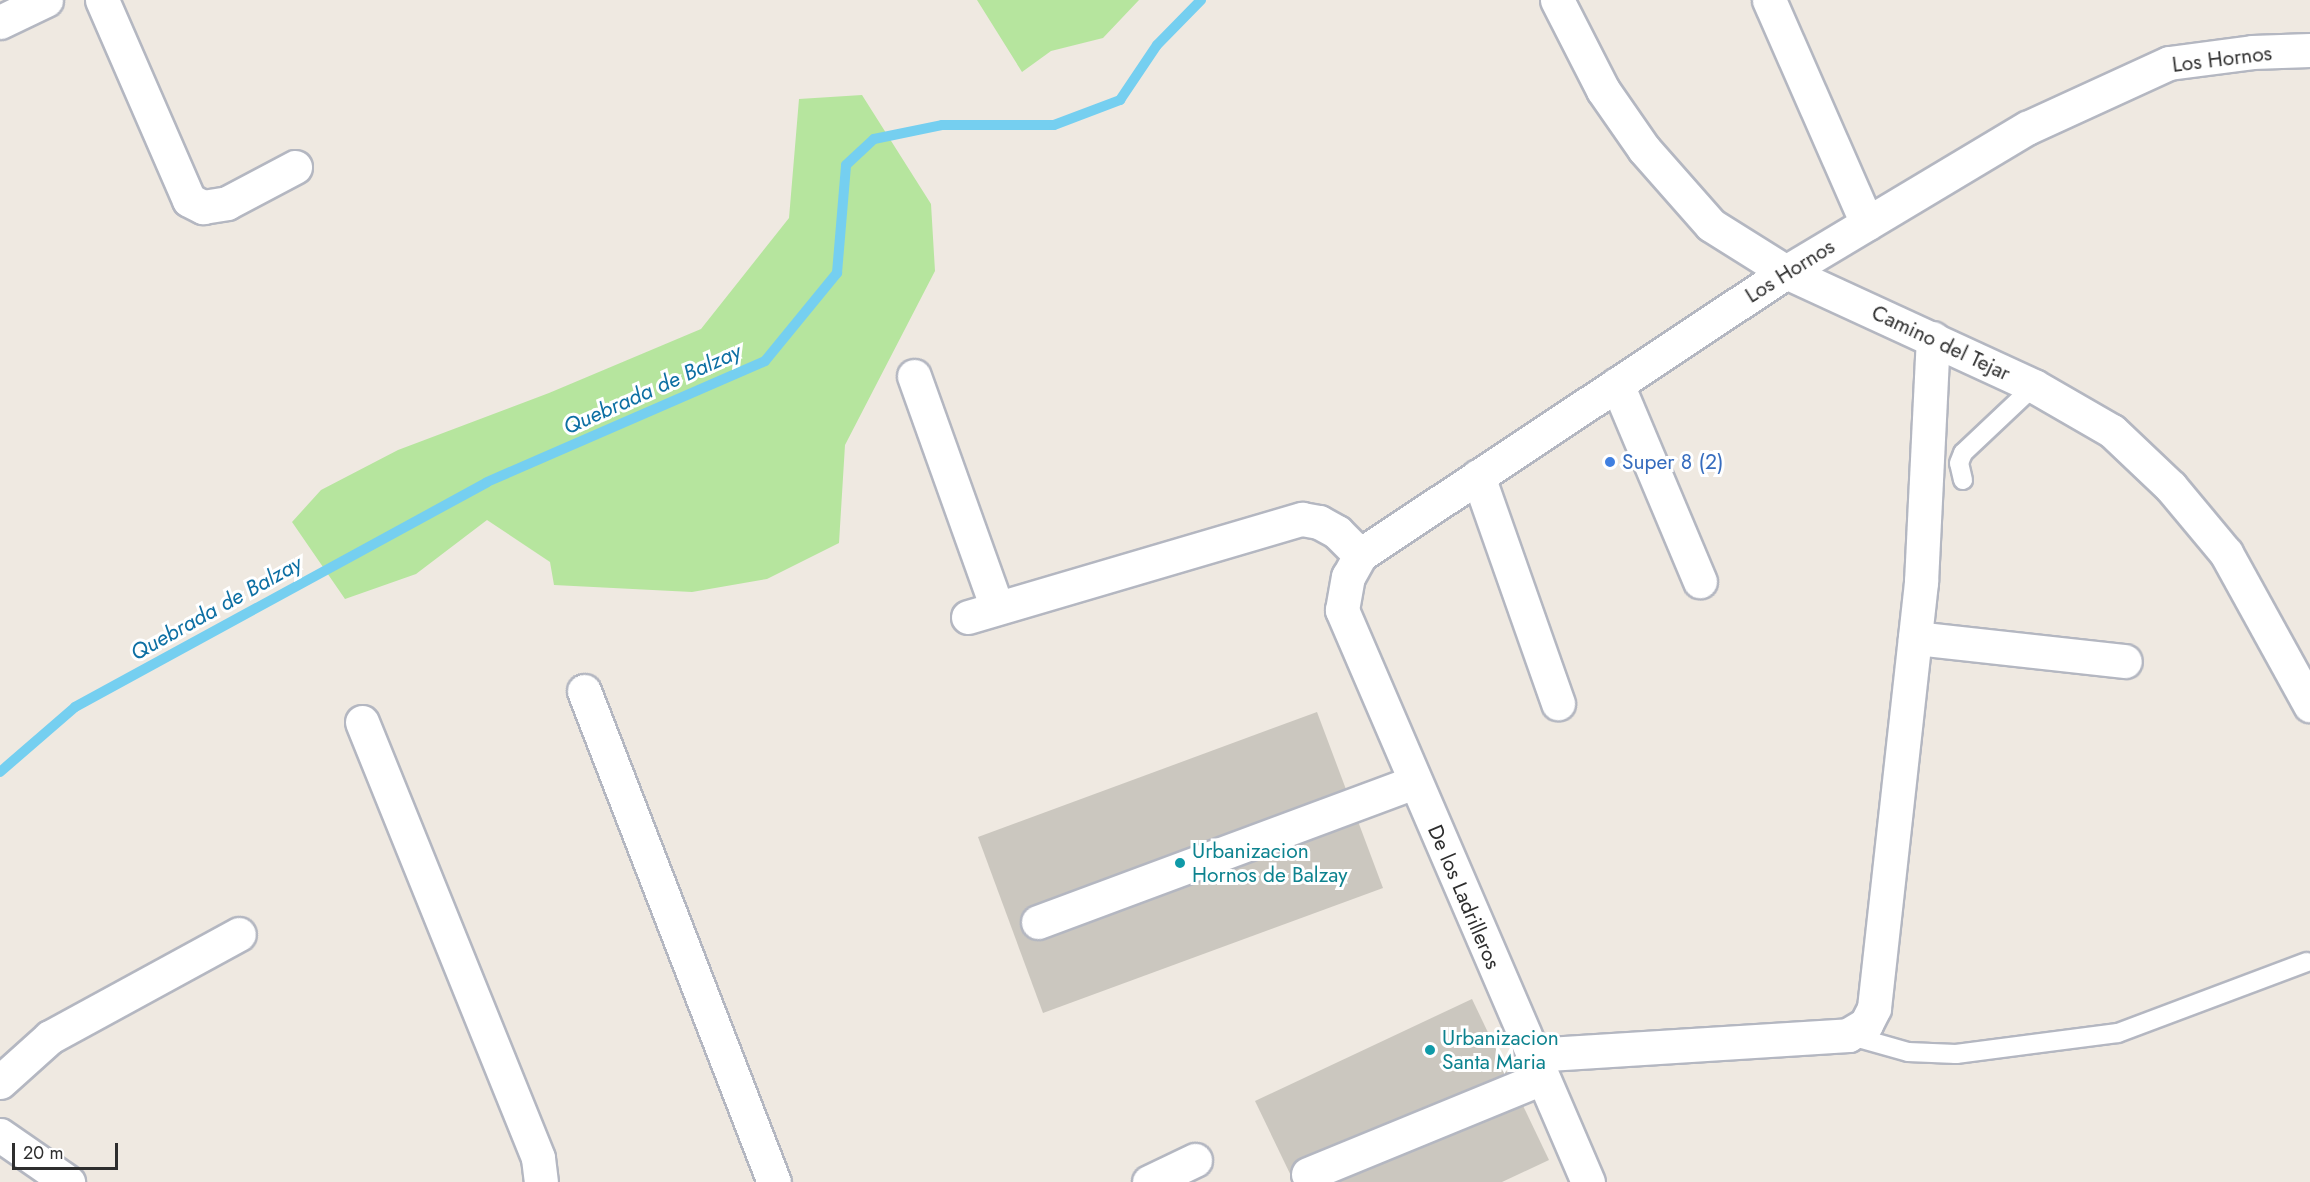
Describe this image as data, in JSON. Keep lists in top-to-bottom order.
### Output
{
  "streets": {
    "street": ["Los Hornos", "Camino del Tejar", "De los Ladrilleros"]
  },
  "crossings": [
    ["Los Hornos", "Camino del Tejar"],
    ["Los Hornos", "De los Ladrilleros"]
  ],
  "water": ["Quebrada de Balzay"],
  "places": ["Super 8 (2)", "Urbanizacion Hornos de Balzay", "Urbanizacion Santa Maria"],
  "scale_bar": "20 m"
}
